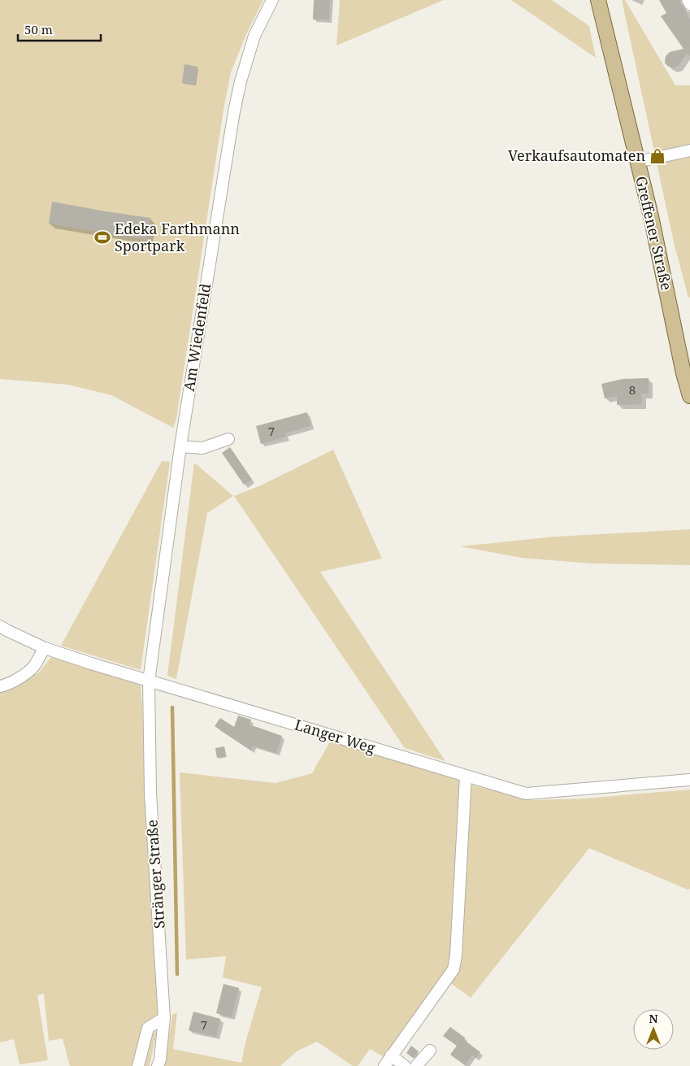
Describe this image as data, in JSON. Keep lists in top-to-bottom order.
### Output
{
  "streets": {
    "main road": ["Greffener Straße"],
    "street": ["Am Wiedenfeld", "Langer Weg", "Stränger Straße"]
  },
  "crossings": [
    ["Am Wiedenfeld", "Langer Weg"],
    ["Am Wiedenfeld", "Stränger Straße"],
    ["Langer Weg", "Stränger Straße"]
  ],
  "places": {
    "shop": ["Verkaufsautomaten"],
    "sports": ["Edeka Farthmann Sportpark"]
  },
  "house_numbers": ["8", "7", "7"],
  "scale_bar": "50 m",
  "north": "top"
}
